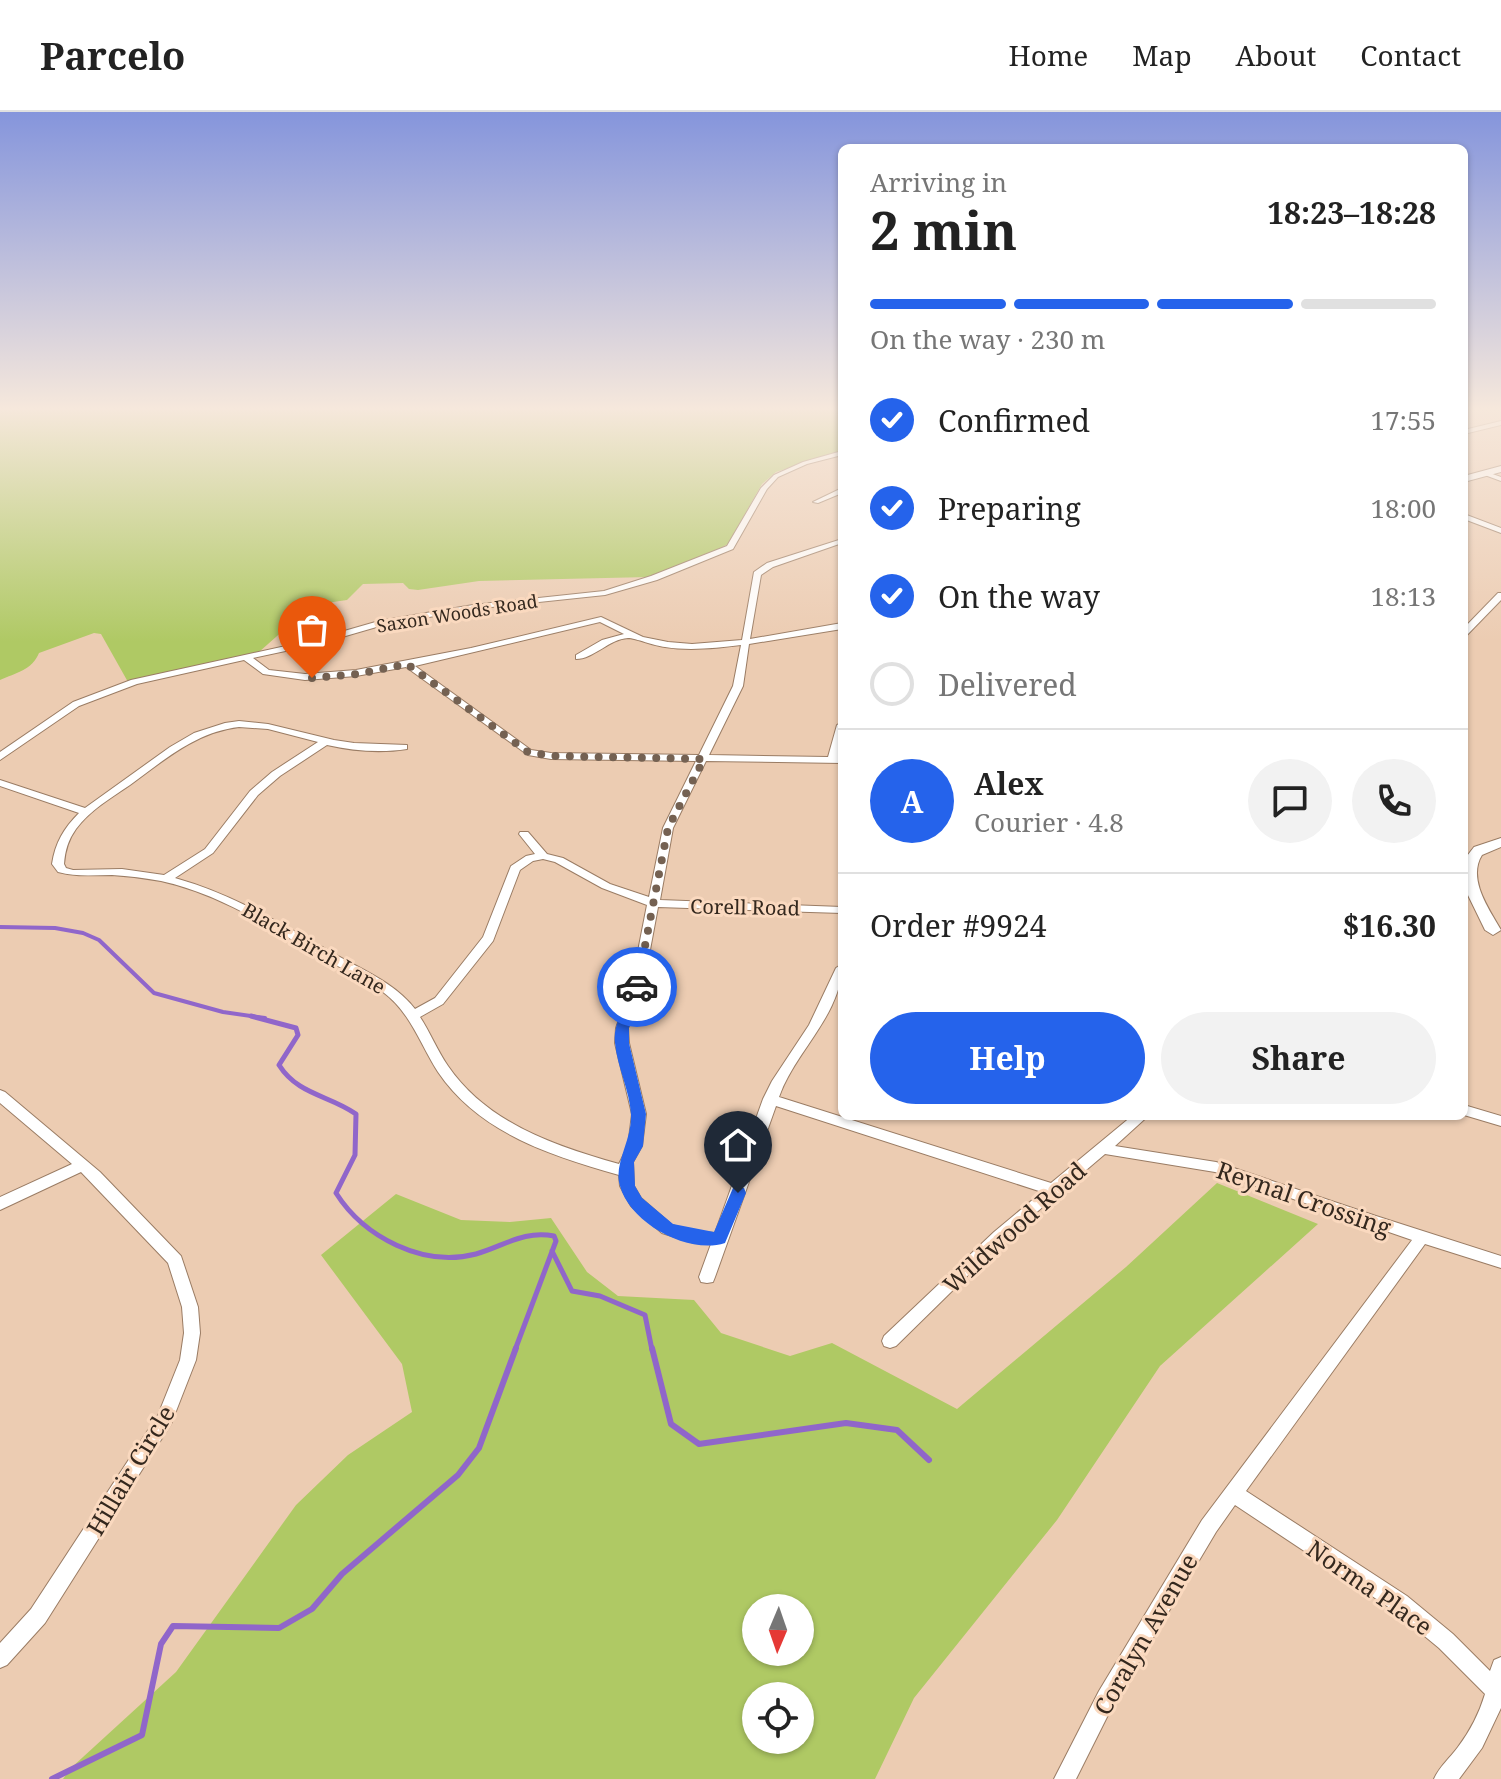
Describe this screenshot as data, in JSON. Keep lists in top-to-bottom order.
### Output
{
  "streets": {
    "street": [
      "Saxon Woods Road",
      "Corell Road",
      "Black Birch Lane",
      "Reynal Crossing",
      "Wildwood Road",
      "Hillair Circle",
      "Norma Place",
      "Coralyn Avenue"
    ]
  },
  "crossings": [
    ["Reynal Crossing", "Wildwood Road"],
    ["Reynal Crossing", "Coralyn Avenue"],
    ["Norma Place", "Coralyn Avenue"]
  ],
  "north": "bottom",
  "page": {
    "header": "Parcelo",
    "nav": [
      "Home",
      "Map",
      "About",
      "Contact"
    ],
    "heading": ["2 min", "Arriving in", "18:23–18:28"],
    "panel": [
      "Alex",
      "Courier · 4.8",
      "Order #9924",
      "$16.30"
    ],
    "bar": "On the way · 230 m",
    "list": [
      ["Confirmed", "17:55"],
      ["Preparing", "18:00"],
      ["On the way", "18:13"],
      "Delivered"
    ],
    "round": "A",
    "buttons": ["Help", "Share"]
  }
}
